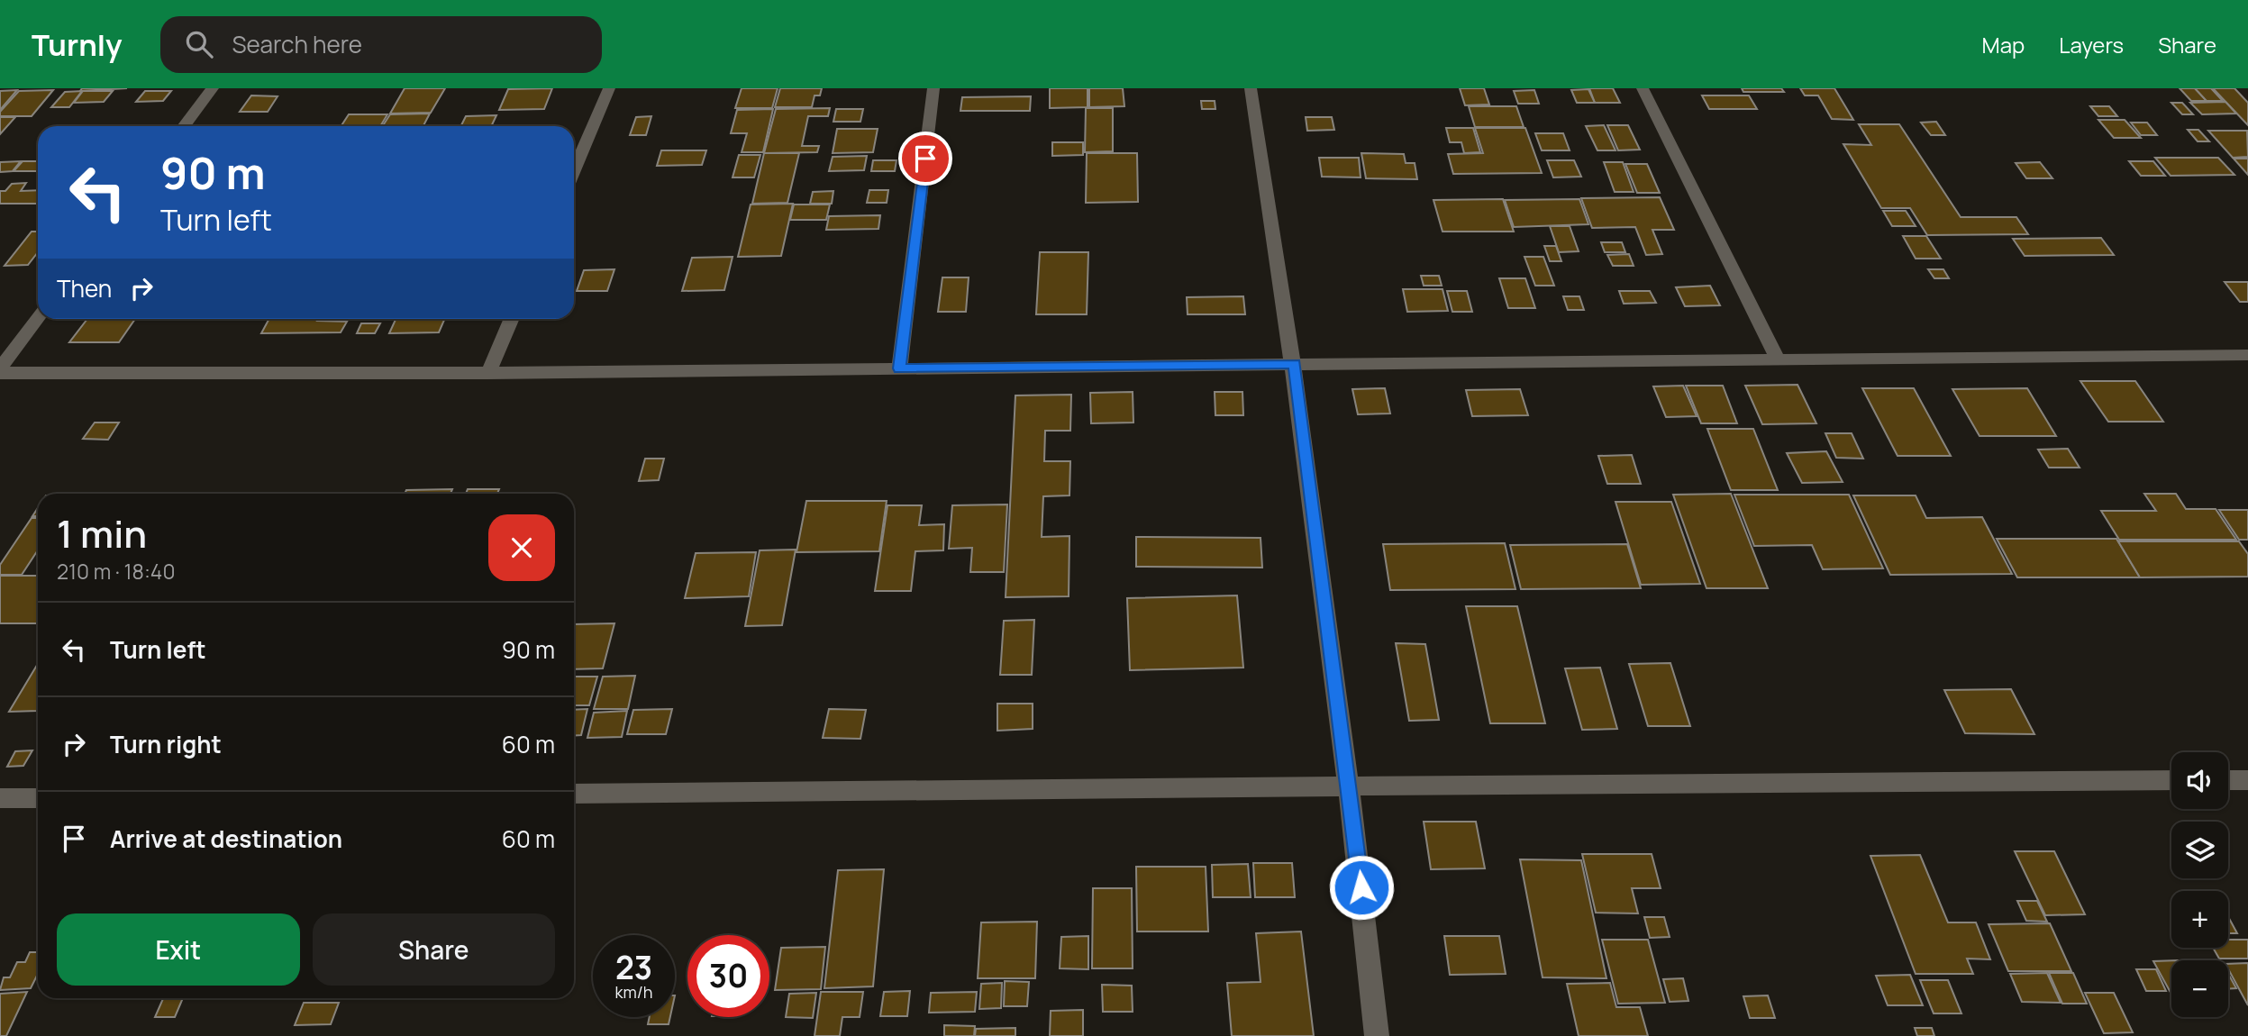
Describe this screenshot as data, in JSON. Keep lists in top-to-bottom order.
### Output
{
  "page": {
    "header": "Turnly",
    "search": "Search here",
    "nav": ["Map", "Layers", "Share"],
    "turn": ["90 m", "Turn left"],
    "then": "Then",
    "heading": ["1 min", "210 m · 18:40"],
    "list": [
      {
        "name": "Turn left",
        "value": "90 m"
      },
      {
        "name": "Turn right",
        "value": "60 m"
      },
      {
        "name": "Arrive at destination",
        "value": "60 m"
      }
    ],
    "map_buttons": ["+", "−"],
    "buttons": ["Exit", "Share"],
    "speed": "23 km/h",
    "limit": "30"
  }
}
